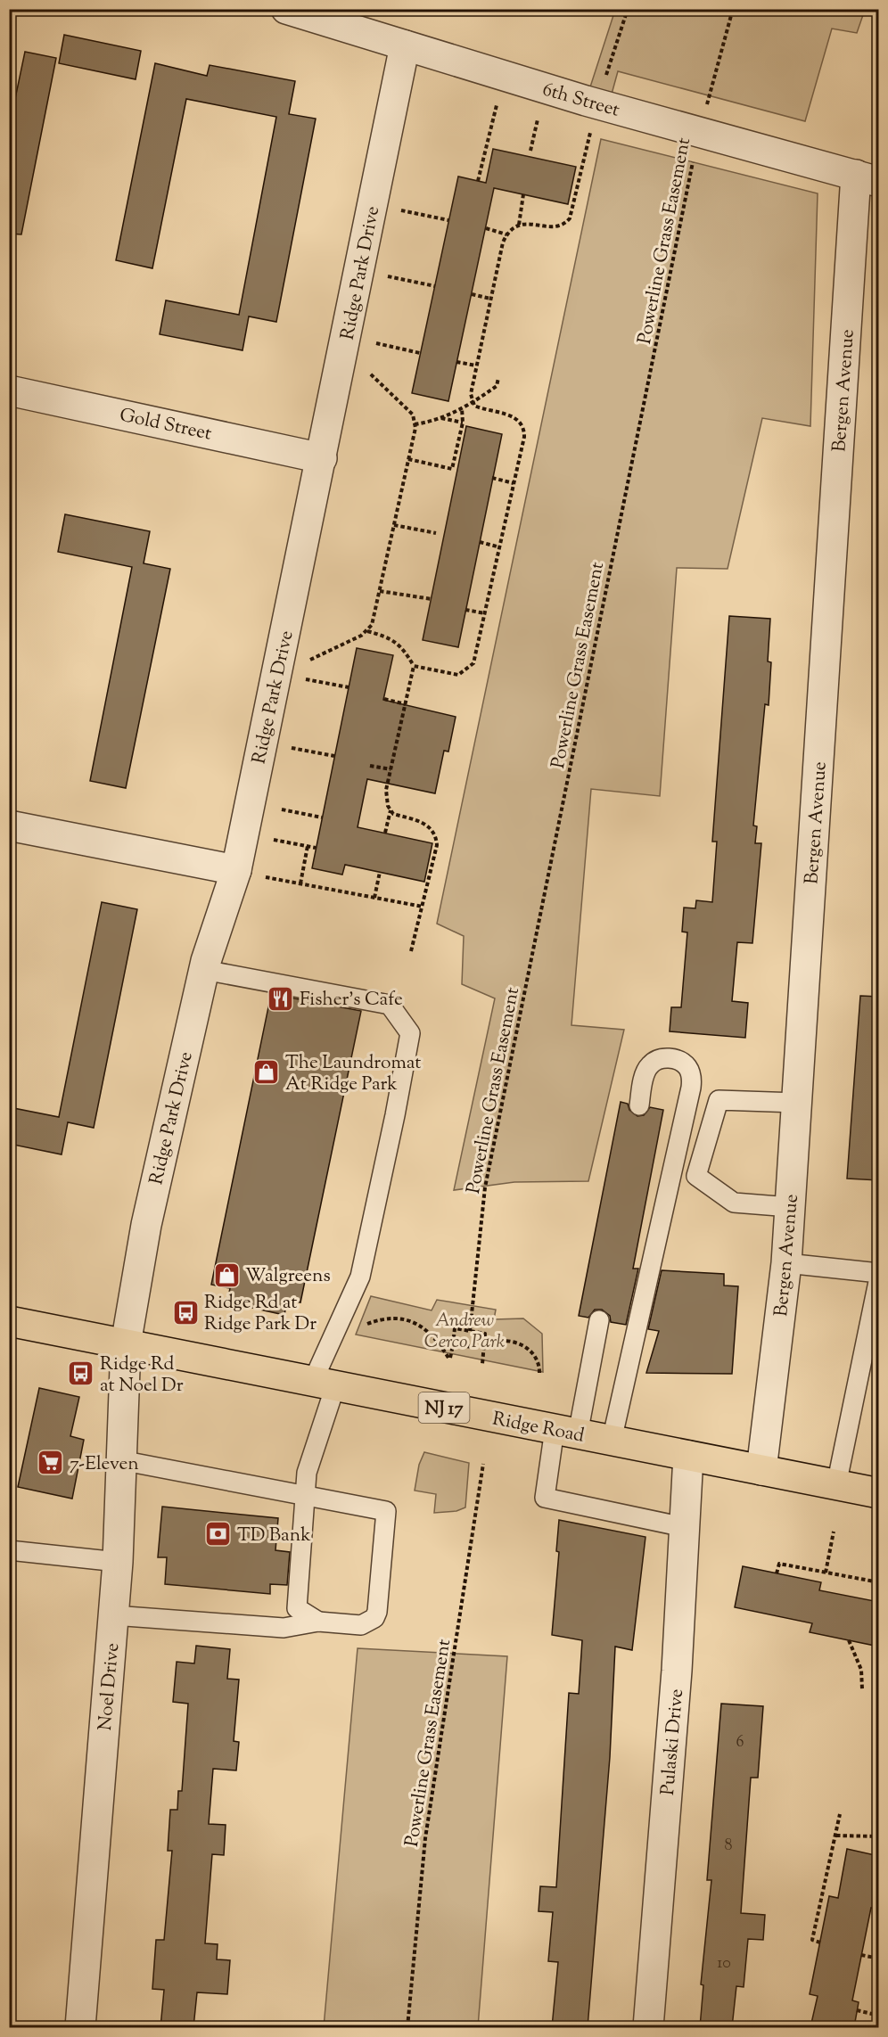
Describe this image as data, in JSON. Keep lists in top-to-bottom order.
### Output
{
  "streets": {
    "main road": ["NJ 17", "Ridge Road"],
    "street": [
      "6th Street",
      "Ridge Park Drive",
      "Bergen Avenue",
      "Gold Street",
      "Noel Drive",
      "Pulaski Drive"
    ],
    "path": ["Powerline Grass Easement"]
  },
  "crossings": [
    ["6th Street", "Powerline Grass Easement"],
    ["6th Street", "Ridge Park Drive"],
    ["6th Street", "Bergen Avenue"],
    ["Ridge Park Drive", "Gold Street"],
    ["Ridge Park Drive", "Ridge Road"],
    ["Ridge Park Drive", "Noel Drive"],
    ["Bergen Avenue", "Ridge Road"],
    ["Ridge Road", "Noel Drive"],
    ["Ridge Road", "Pulaski Drive"]
  ],
  "parks": ["Andrew Cerco Park"],
  "places": {
    "restaurant": ["Fisher's Cafe"],
    "shop": ["The Laundromat At Ridge Park", "Walgreens"],
    "bus stop": ["Ridge Rd at Ridge Park Dr", "Ridge Rd at Noel Dr"],
    "supermarket": ["7-Eleven"],
    "bank": ["TD Bank"]
  },
  "house_numbers": ["6", "8", "10"]
}
